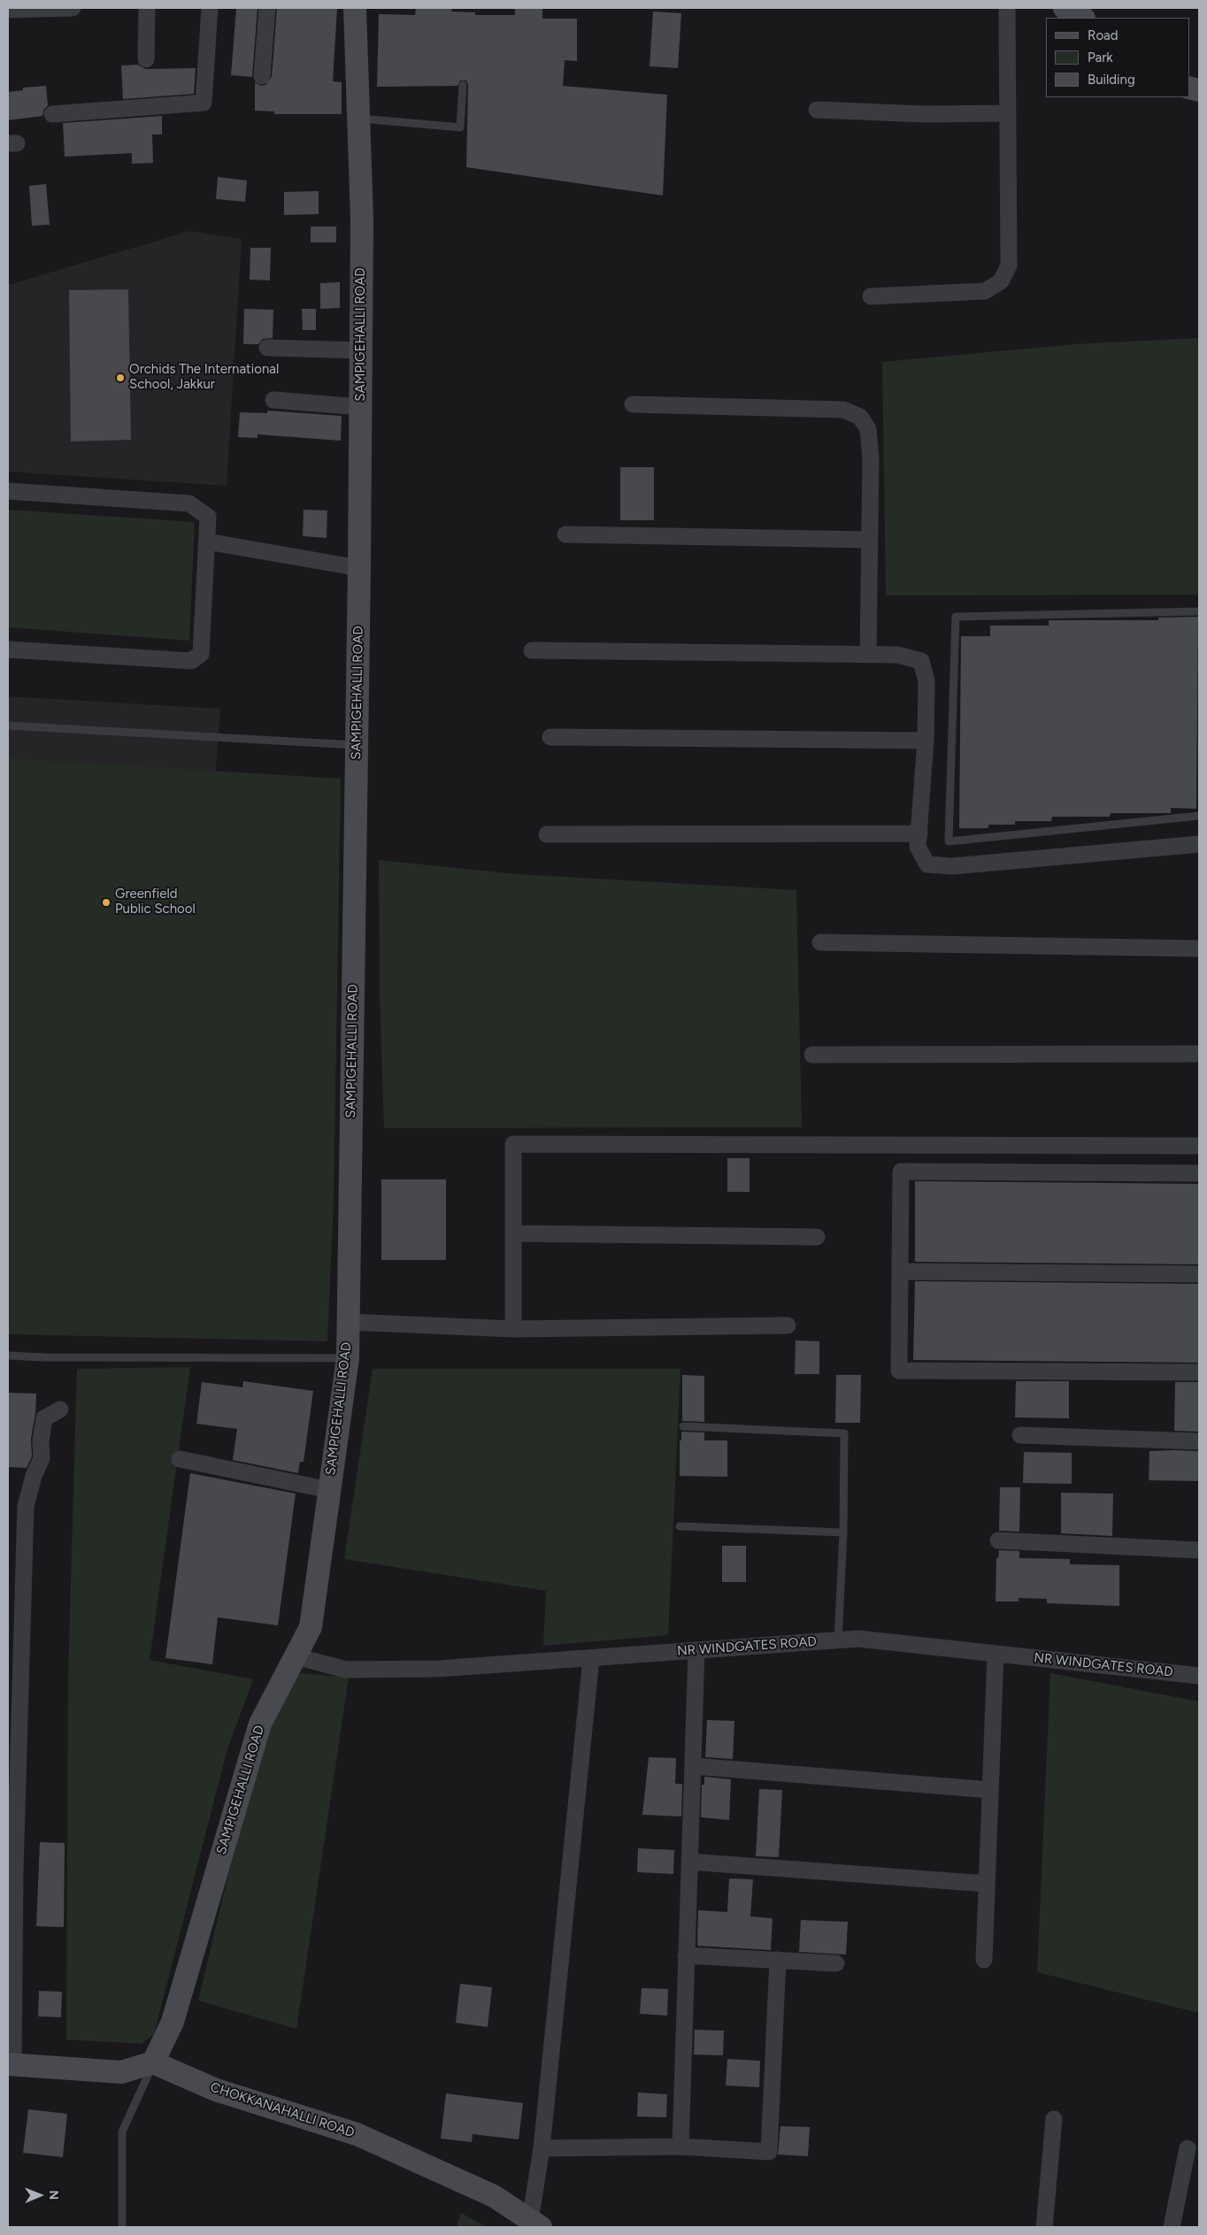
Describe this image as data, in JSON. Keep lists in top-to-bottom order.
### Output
{
  "streets": {
    "street": ["SAMPIGEHALLI ROAD", "NR WINDGATES ROAD", "CHOKKANAHALLI ROAD"]
  },
  "crossings": [
    ["SAMPIGEHALLI ROAD", "NR WINDGATES ROAD"],
    ["SAMPIGEHALLI ROAD", "CHOKKANAHALLI ROAD"]
  ],
  "places": ["Orchids The International School, Jakkur", "Greenfield Public School"],
  "legend": ["Road", "Park", "Building"],
  "north": "right"
}
